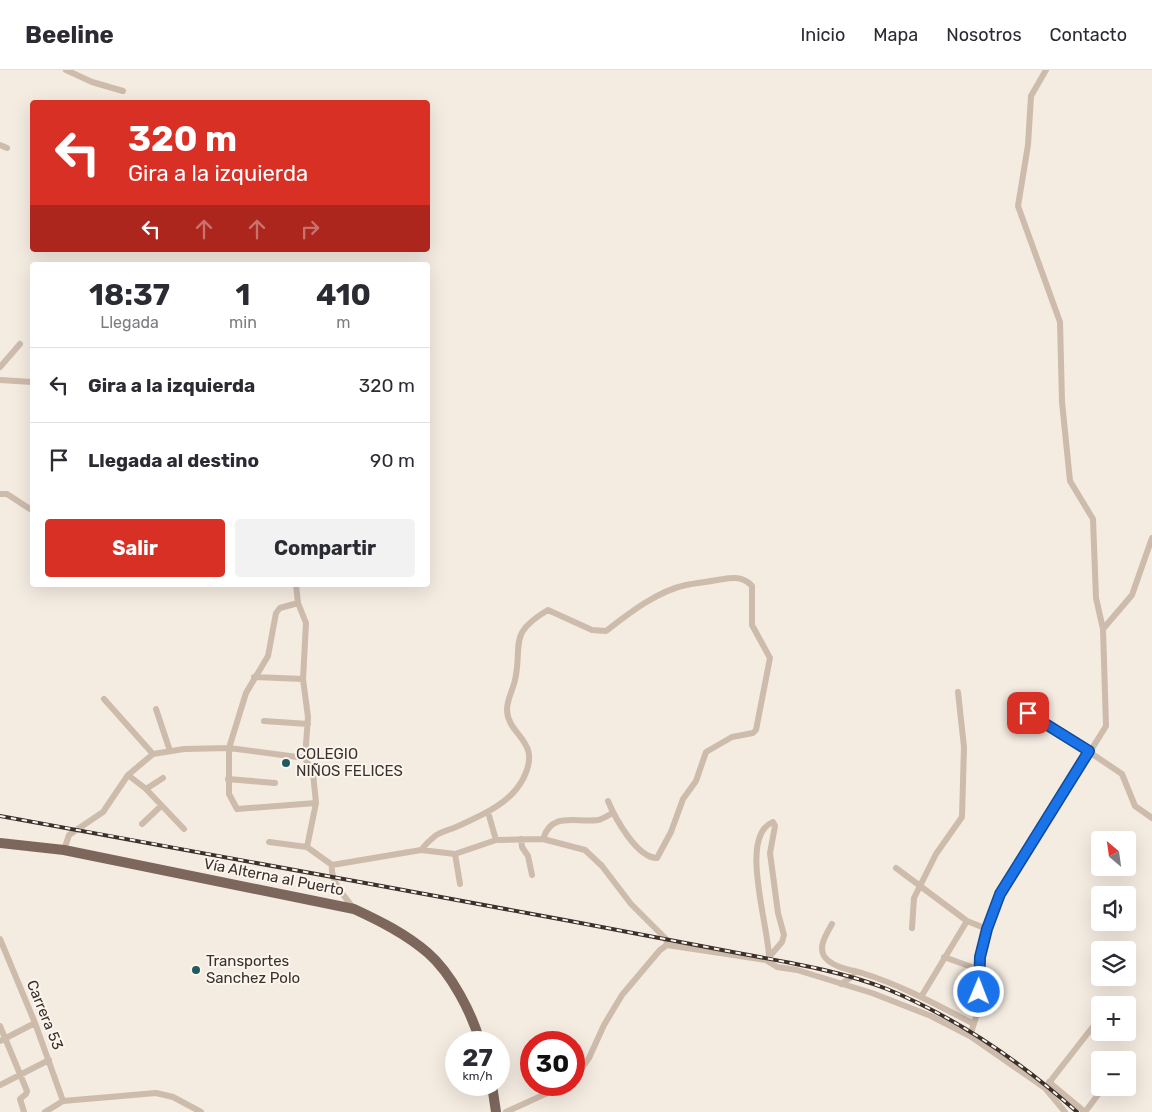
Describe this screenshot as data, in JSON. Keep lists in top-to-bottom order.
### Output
{
  "streets": {
    "main road": ["Vía Alterna al Puerto"],
    "street": ["Carrera 53"]
  },
  "places": ["COLEGIO NIÑOS FELICES", "Transportes Sanchez Polo"],
  "north": "top left",
  "page": {
    "header": "Beeline",
    "nav": [
      "Inicio",
      "Mapa",
      "Nosotros",
      "Contacto"
    ],
    "turn": ["320 m", "Gira a la izquierda"],
    "eta": [
      "18:37",
      "Llegada",
      "1",
      "min",
      "410",
      "m"
    ],
    "list": [
      {
        "name": "Gira a la izquierda",
        "value": "320 m"
      },
      {
        "name": "Llegada al destino",
        "value": "90 m"
      }
    ],
    "buttons": ["Salir", "Compartir"],
    "map_buttons": ["+", "−"],
    "speed": "27 km/h",
    "limit": "30"
  }
}
